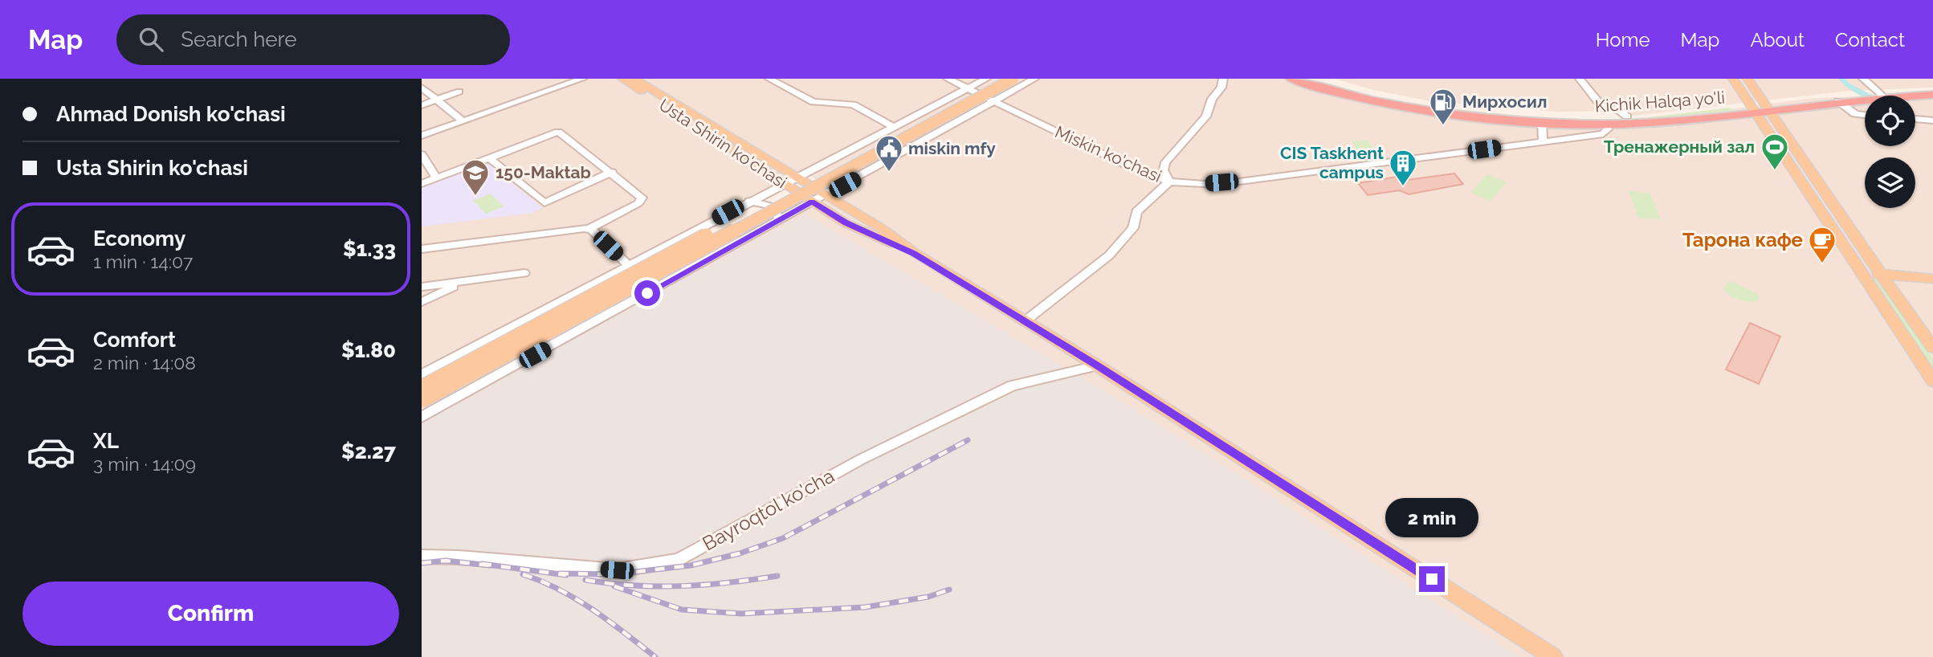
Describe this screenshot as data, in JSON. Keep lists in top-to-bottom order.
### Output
{
  "streets": {
    "highway": ["Kichik Halqa yo'li"],
    "main road": ["Usta Shirin ko'chasi"],
    "street": ["Miskin ko'chasi", "Bayroqtol ko'cha"]
  },
  "crossings": [
    ["Kichik Halqa yo'li", "Miskin ko'chasi"],
    ["Usta Shirin ko'chasi", "Bayroqtol ko'cha"]
  ],
  "places": {
    "fuel station": ["Мирхосил"],
    "sports": ["Тренажерный зал"],
    "public building": ["miskin mfy"],
    "building": ["CIS Taskhent campus"],
    "school or university": ["150-Maktab"],
    "cafe": ["Тарона кафе"]
  },
  "page": {
    "header": "Map",
    "search": "Search here",
    "nav": [
      "Home",
      "Map",
      "About",
      "Contact"
    ],
    "banner": ["Ahmad Donish ko'chasi", "Usta Shirin ko'chasi"],
    "list": [
      {
        "name": "Economy",
        "note": "1 min · 14:07",
        "value": "$1.33"
      },
      {
        "name": "Comfort",
        "note": "2 min · 14:08",
        "value": "$1.80"
      },
      {
        "name": "XL",
        "note": "3 min · 14:09",
        "value": "$2.27"
      }
    ],
    "bubble": "2 min",
    "buttons": "Confirm"
  }
}
